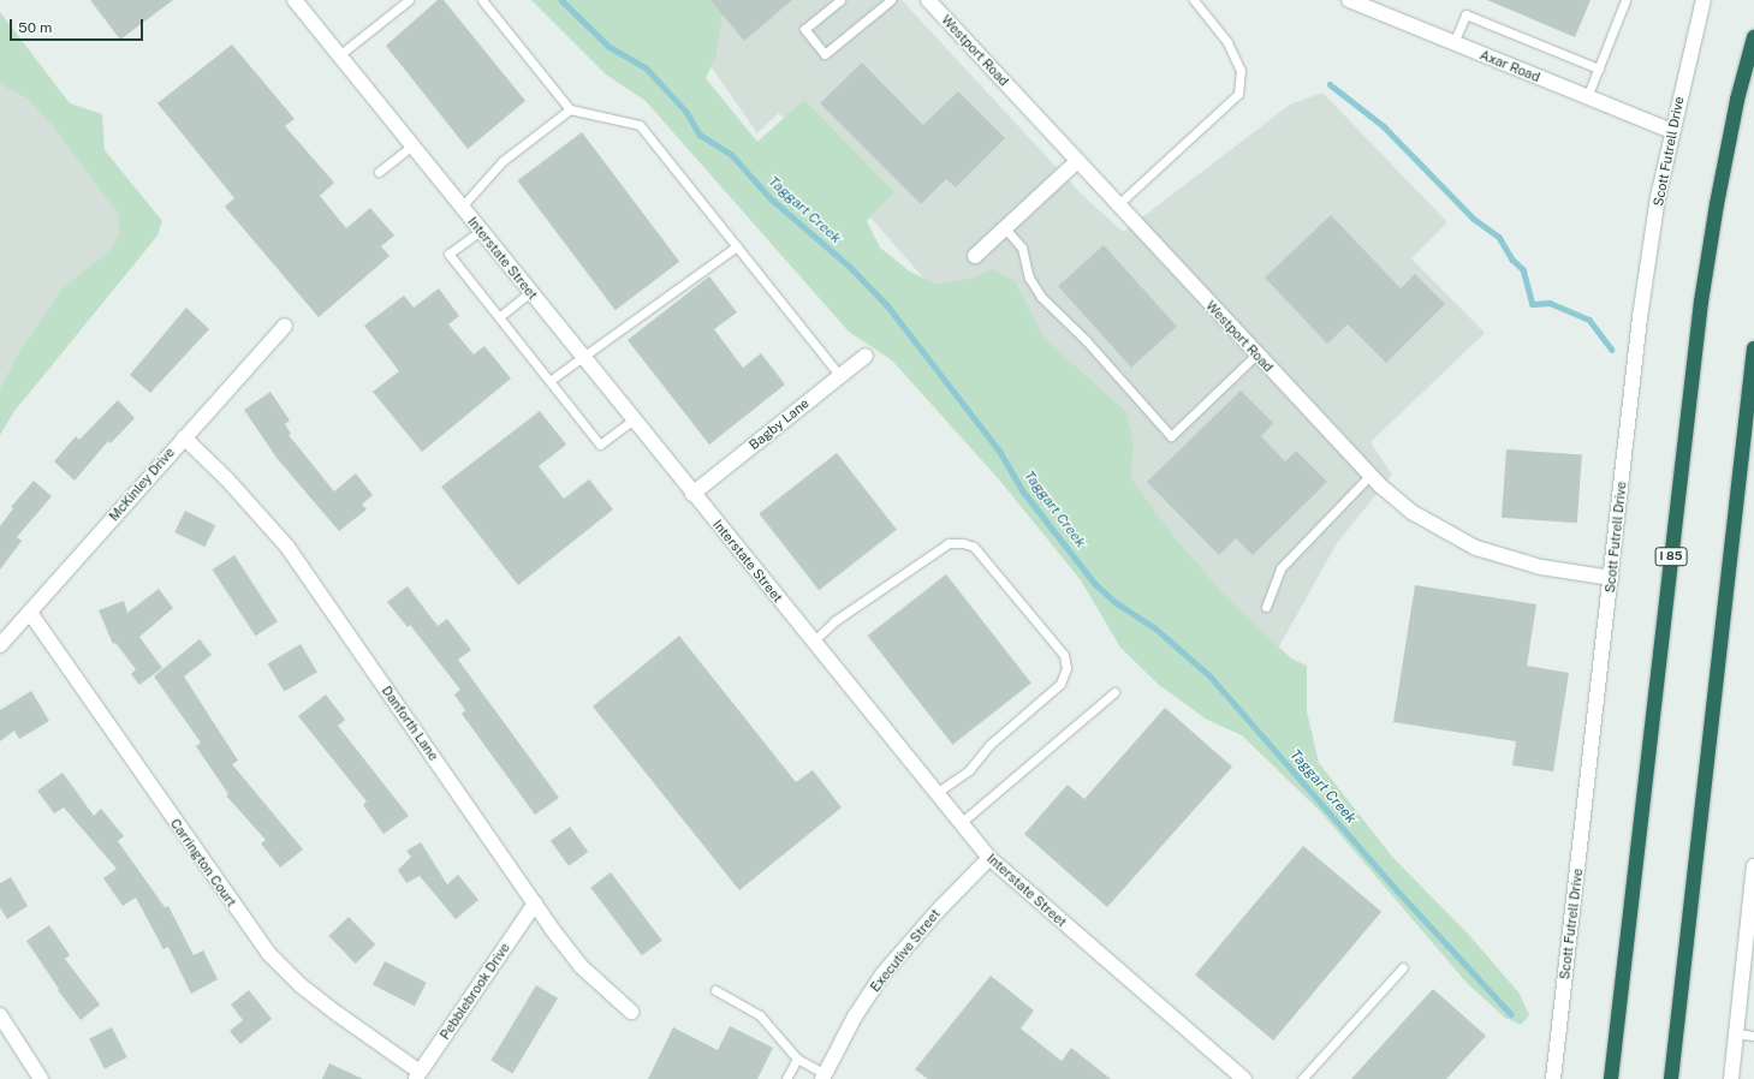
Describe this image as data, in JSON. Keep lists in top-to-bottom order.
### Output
{
  "streets": {
    "highway": ["I 85"],
    "street": [
      "Westport Road",
      "Axar Road",
      "Scott Futrell Drive",
      "Interstate Street",
      "Bagby Lane",
      "McKinley Drive",
      "Danforth Lane",
      "Carrington Court",
      "Executive Street",
      "Pebblebrook Drive"
    ]
  },
  "crossings": [
    ["Westport Road", "Scott Futrell Drive"],
    ["Axar Road", "Scott Futrell Drive"],
    ["Interstate Street", "Bagby Lane"],
    ["Interstate Street", "Executive Street"],
    ["McKinley Drive", "Danforth Lane"],
    ["McKinley Drive", "Carrington Court"],
    ["Danforth Lane", "Pebblebrook Drive"],
    ["Carrington Court", "Pebblebrook Drive"]
  ],
  "water": ["Taggart Creek"],
  "scale_bar": "50 m"
}
